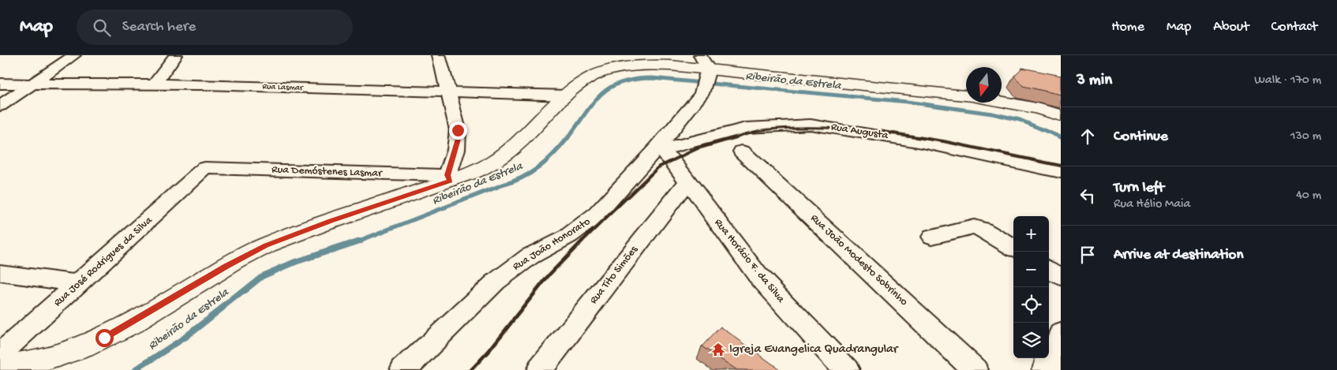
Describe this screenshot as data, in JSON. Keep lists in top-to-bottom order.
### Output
{
  "streets": {
    "street": [
      "Rua Lasmar",
      "Rua Augusta",
      "Rua Demóstenes Lasmar",
      "Rua João Honorato",
      "Rua João Modesto Sobrinho",
      "Rua Horácio F. da Silva",
      "Rua José Rodrigues da Silva",
      "Rua Tito Simões"
    ]
  },
  "crossings": [
    ["Rua Augusta", "Rua João Honorato"],
    ["Rua Augusta", "Rua Horácio F. da Silva"],
    ["Rua Demóstenes Lasmar", "Rua José Rodrigues da Silva"],
    ["Rua João Honorato", "Rua Horácio F. da Silva"],
    ["Rua Horácio F. da Silva", "Rua Tito Simões"]
  ],
  "water": ["Ribeirão da Estrela"],
  "places": {
    "temple": ["Igreja Evangelica Quadrangular"]
  },
  "north": "bottom",
  "page": {
    "header": "Map",
    "search": "Search here",
    "nav": [
      "Home",
      "Map",
      "About",
      "Contact"
    ],
    "heading": ["3 min", "Walk · 170 m"],
    "list": [
      ["Continue", "130 m"],
      ["Turn left", "Rua Hélio Maia", "40 m"],
      "Arrive at destination"
    ],
    "map_buttons": ["+", "−"]
  }
}
